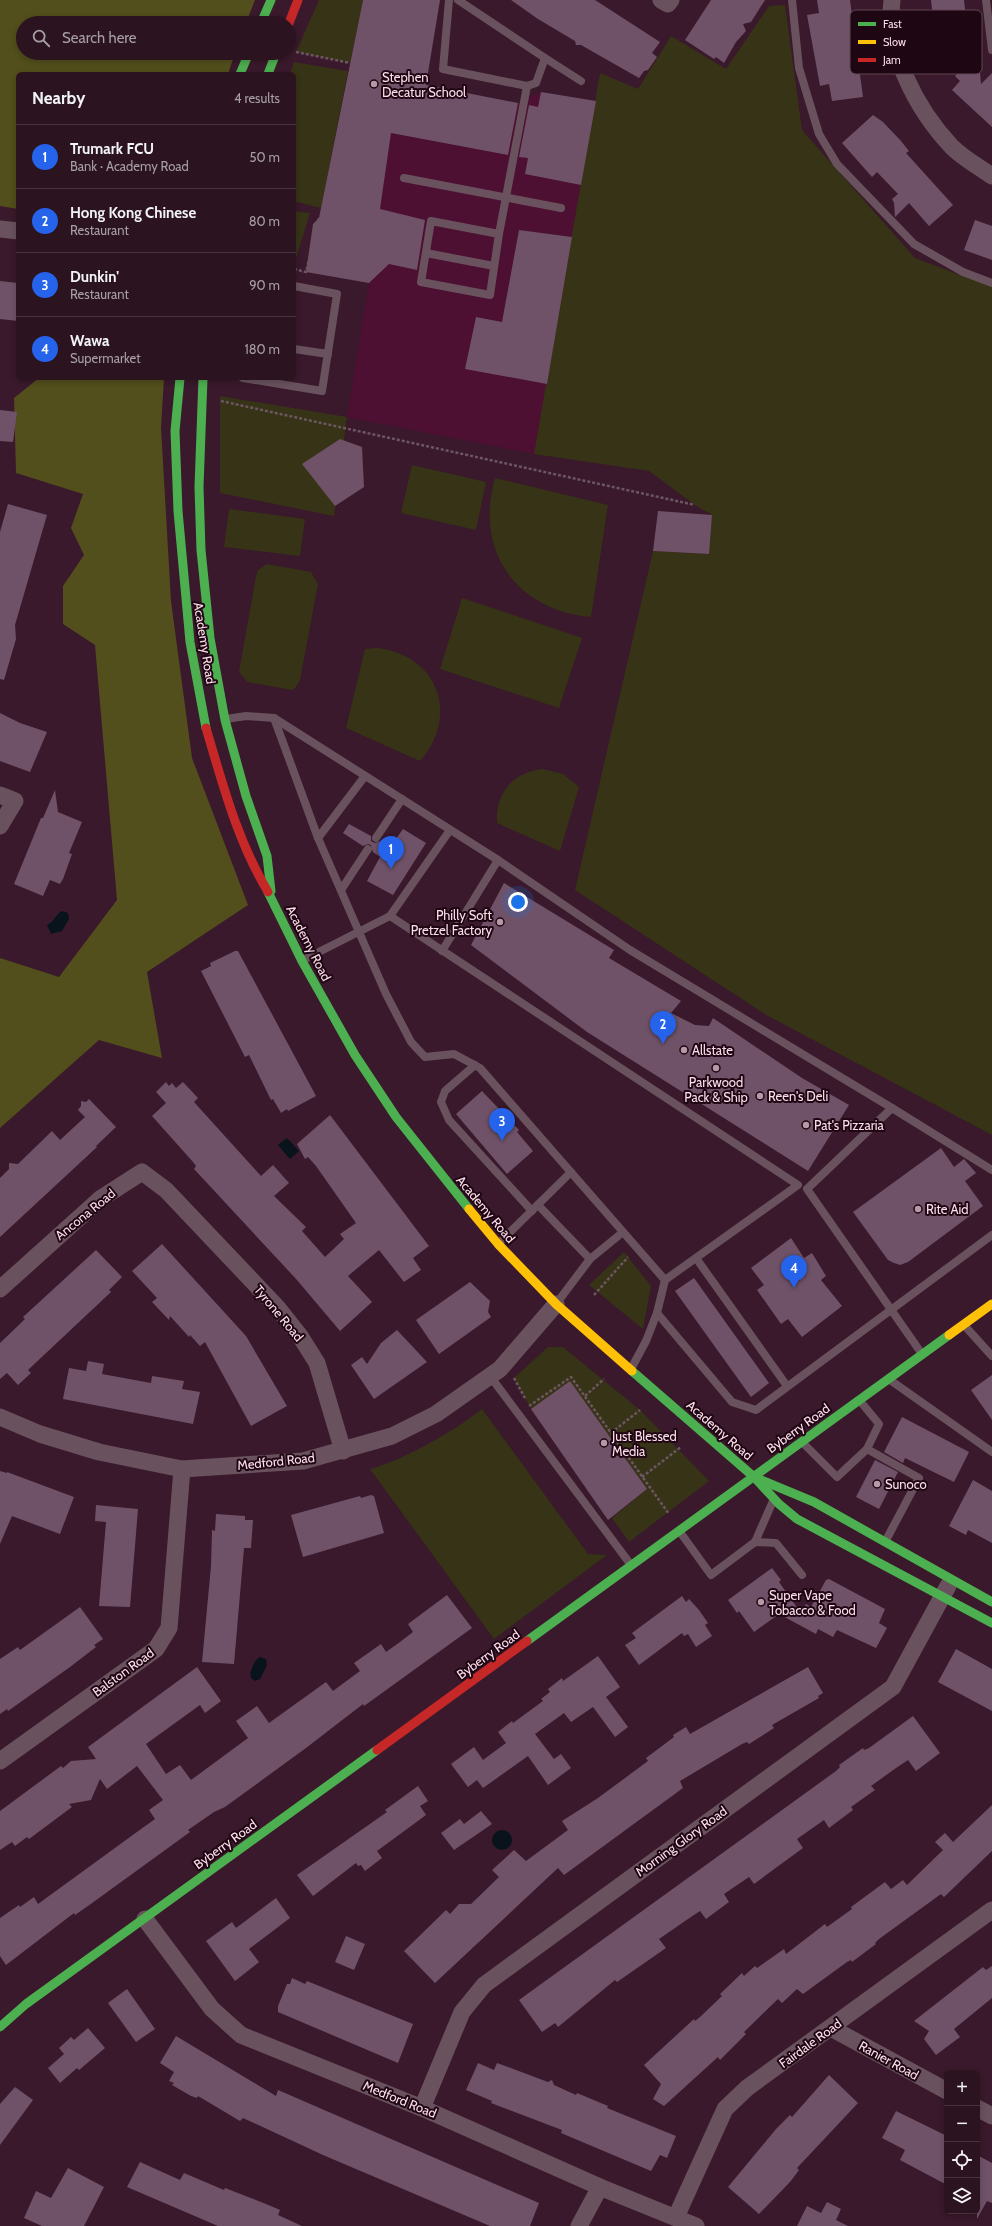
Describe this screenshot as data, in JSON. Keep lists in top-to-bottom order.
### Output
{
  "streets": {
    "main road": ["Academy Road", "Byberry Road"],
    "street": [
      "Ancona Road",
      "Tyrone Road",
      "Medford Road",
      "Balston Road",
      "Morning Glory Road",
      "Fairdale Road",
      "Ranier Road"
    ]
  },
  "crossings": [
    ["Academy Road", "Byberry Road"],
    ["Academy Road", "Medford Road"],
    ["Academy Road", "Morning Glory Road"],
    ["Ancona Road", "Tyrone Road"],
    ["Tyrone Road", "Medford Road"],
    ["Byberry Road", "Medford Road"],
    ["Medford Road", "Balston Road"],
    ["Medford Road", "Morning Glory Road"],
    ["Medford Road", "Fairdale Road"],
    ["Fairdale Road", "Ranier Road"]
  ],
  "places": [
    "Stephen Decatur School",
    "Philly Soft Pretzel Factory",
    "Allstate",
    "Parkwood Pack & Ship",
    "Reen's Deli",
    "Pat's Pizzaria",
    "Rite Aid",
    "Just Blessed Media",
    "Sunoco",
    "Super Vape Tobacco & Food"
  ],
  "legend": ["Fast", "Slow", "Jam"],
  "page": {
    "search": "Search here",
    "heading": ["Nearby", "4 results"],
    "list": [
      {
        "mark": "1",
        "name": "Trumark FCU",
        "note": "Bank · Academy Road",
        "value": "50 m"
      },
      {
        "mark": "2",
        "name": "Hong Kong Chinese",
        "note": "Restaurant",
        "value": "80 m"
      },
      {
        "mark": "3",
        "name": "Dunkin'",
        "note": "Restaurant",
        "value": "90 m"
      },
      {
        "mark": "4",
        "name": "Wawa",
        "note": "Supermarket",
        "value": "180 m"
      }
    ],
    "pins": [
      "1",
      "2",
      "3",
      "4"
    ],
    "map_buttons": ["+", "−"]
  }
}
